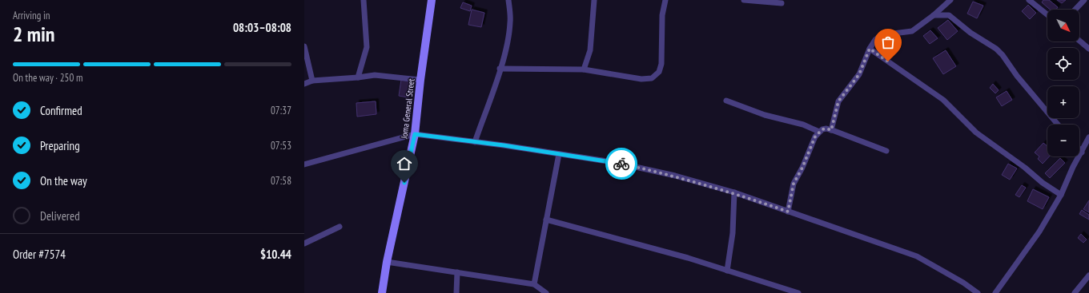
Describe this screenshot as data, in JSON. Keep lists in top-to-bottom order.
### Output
{
  "streets": {
    "street": ["Joma General Street"]
  },
  "north": "bottom right",
  "page": {
    "heading": ["2 min", "Arriving in", "08:03–08:08"],
    "panel": ["Order #7574", "$10.44"],
    "map_buttons": ["+", "−"],
    "bar": "On the way · 250 m",
    "list": [
      ["Confirmed", "07:37"],
      ["Preparing", "07:53"],
      ["On the way", "07:58"],
      "Delivered"
    ]
  }
}
